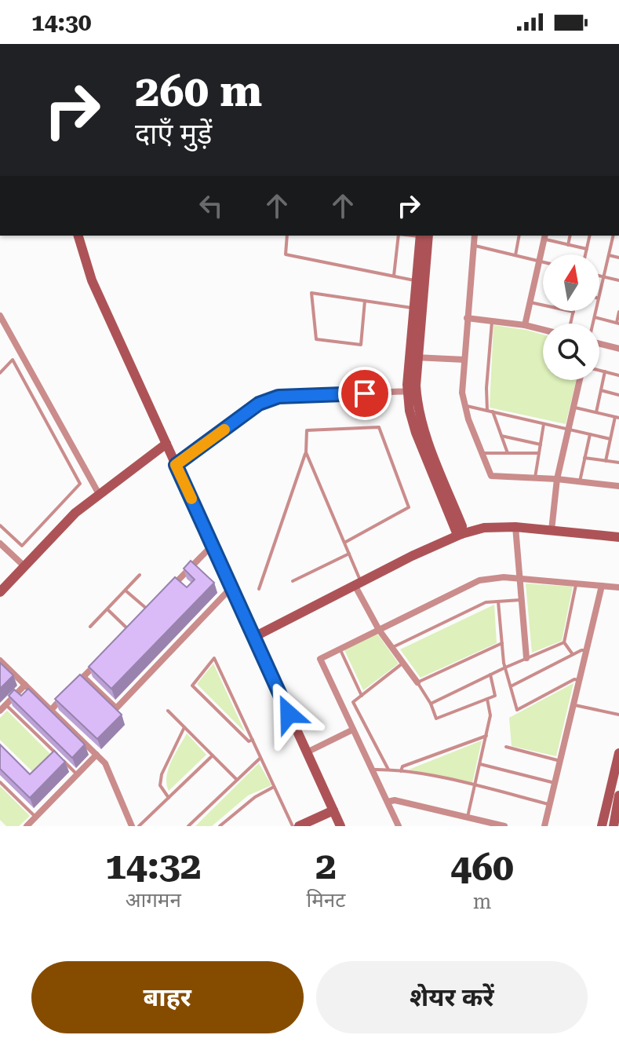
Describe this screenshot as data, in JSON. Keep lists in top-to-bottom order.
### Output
{
  "north": "top",
  "page": {
    "status": "14:30",
    "turn": ["260 m", "दाएँ मुड़ें"],
    "eta": [
      "14:32",
      "आगमन",
      "2",
      "मिनट",
      "460",
      "m"
    ],
    "buttons": ["बाहर", "शेयर करें"]
  }
}
